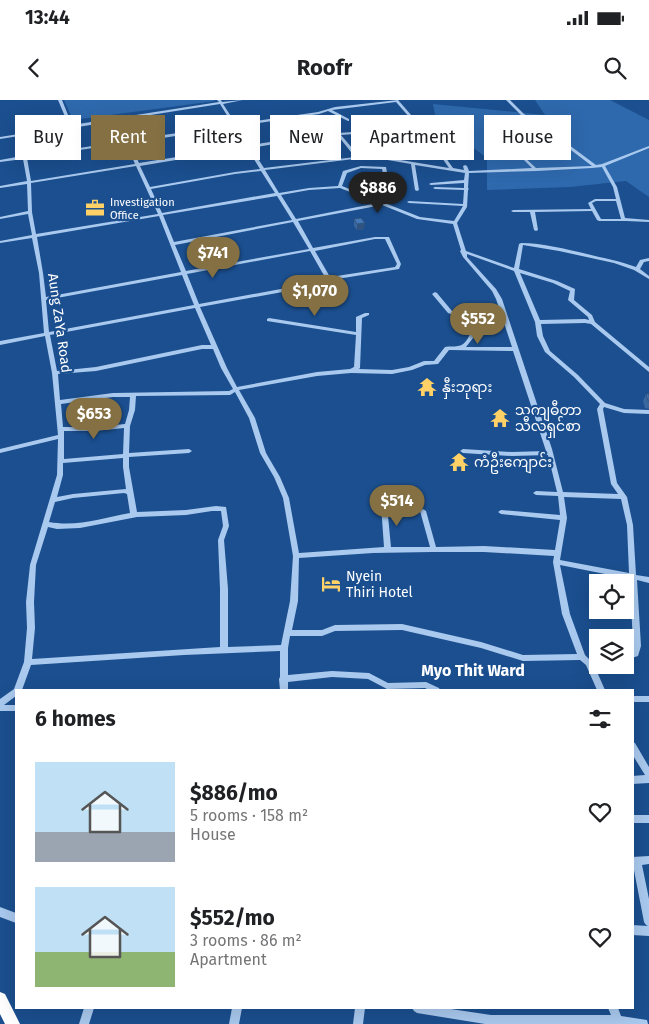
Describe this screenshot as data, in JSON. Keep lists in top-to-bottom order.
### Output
{
  "streets": {
    "street": ["Aung ZaYa Road"]
  },
  "districts": ["Myo Thit Ward"],
  "places": {
    "office": ["Investigation Office"],
    "temple": ["နှီးဘုရား", "သကျဓီတာ သီလရှင်စာ", "ကံဦးကျောင်း"],
    "hotel": ["Nyein Thiri Hotel"]
  },
  "page": {
    "status": "13:44",
    "header": "Roofr",
    "chip": [
      "Buy",
      "Rent",
      "Filters",
      "New",
      "Apartment",
      "House"
    ],
    "price": [
      "$886",
      "$741",
      "$1,070",
      "$552",
      "$653",
      "$514"
    ],
    "heading": "6 homes",
    "list": [
      {
        "name": "$886/mo",
        "note": "5 rooms · 158 m² · House"
      },
      {
        "name": "$552/mo",
        "note": "3 rooms · 86 m² · Apartment"
      }
    ]
  }
}
